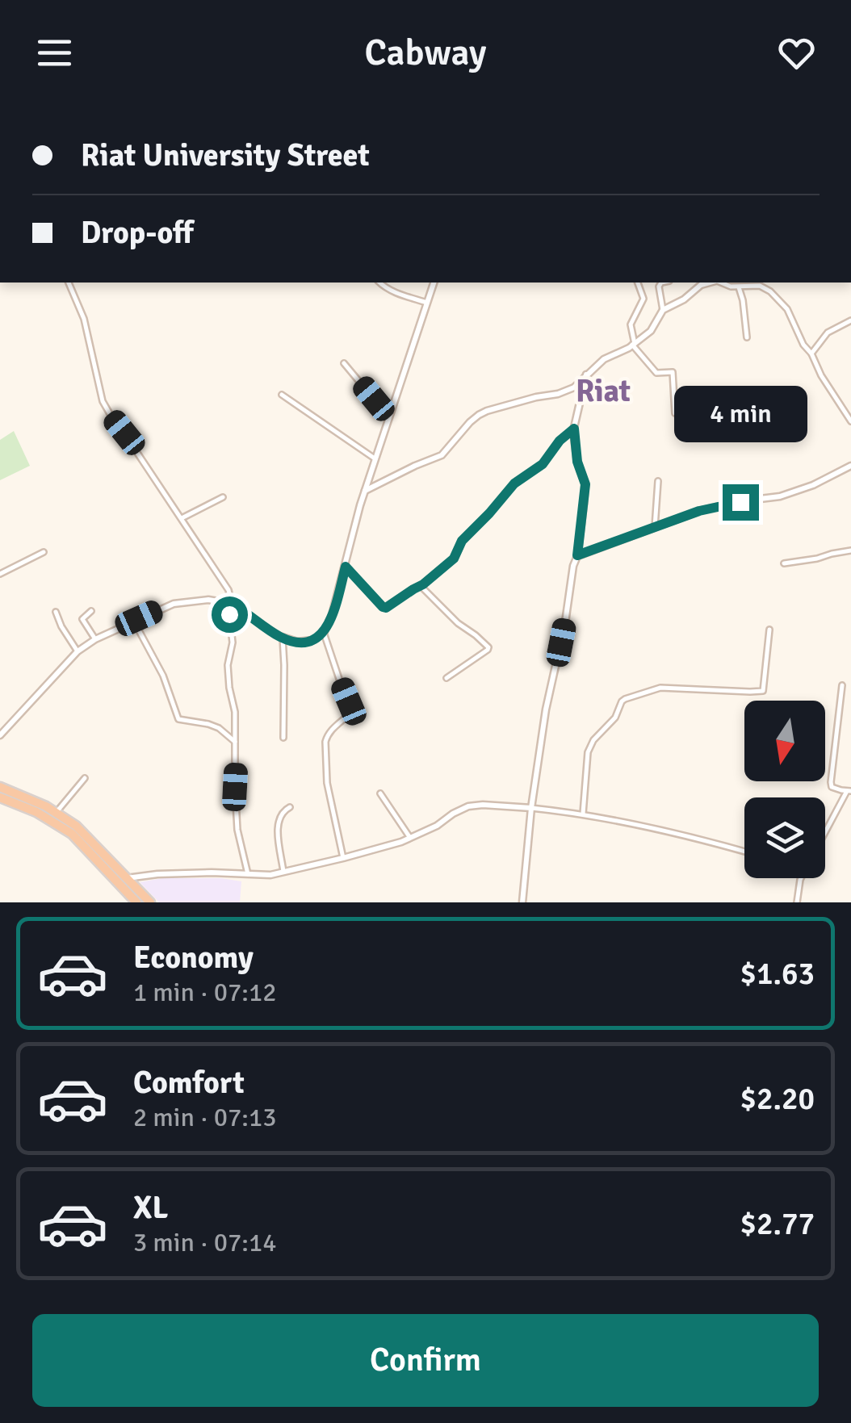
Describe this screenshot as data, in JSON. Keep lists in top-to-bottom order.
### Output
{
  "districts": ["Riat"],
  "north": "bottom",
  "page": {
    "header": "Cabway",
    "banner": ["Riat University Street", "Drop-off"],
    "bubble": "4 min",
    "list": [
      {
        "name": "Economy",
        "note": "1 min · 07:12",
        "value": "$1.63"
      },
      {
        "name": "Comfort",
        "note": "2 min · 07:13",
        "value": "$2.20"
      },
      {
        "name": "XL",
        "note": "3 min · 07:14",
        "value": "$2.77"
      }
    ],
    "buttons": "Confirm"
  }
}
